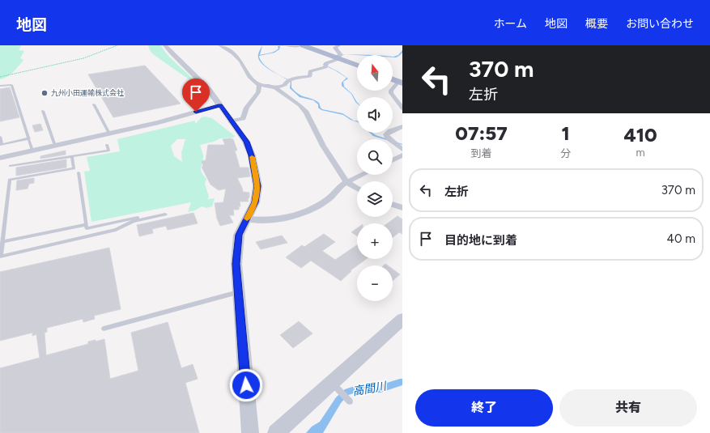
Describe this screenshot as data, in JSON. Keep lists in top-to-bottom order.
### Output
{
  "water": ["高間川"],
  "places": ["九州小田運輸株式会社"],
  "north": "top",
  "page": {
    "header": "地図",
    "nav": [
      "ホーム",
      "地図",
      "概要",
      "お問い合わせ"
    ],
    "turn": ["370 m", "左折"],
    "map_buttons": ["+", "−"],
    "eta": [
      "07:57",
      "到着",
      "1",
      "分",
      "410",
      "m"
    ],
    "list": [
      {
        "name": "左折",
        "value": "370 m"
      },
      {
        "name": "目的地に到着",
        "value": "40 m"
      }
    ],
    "buttons": ["終了", "共有"]
  }
}
